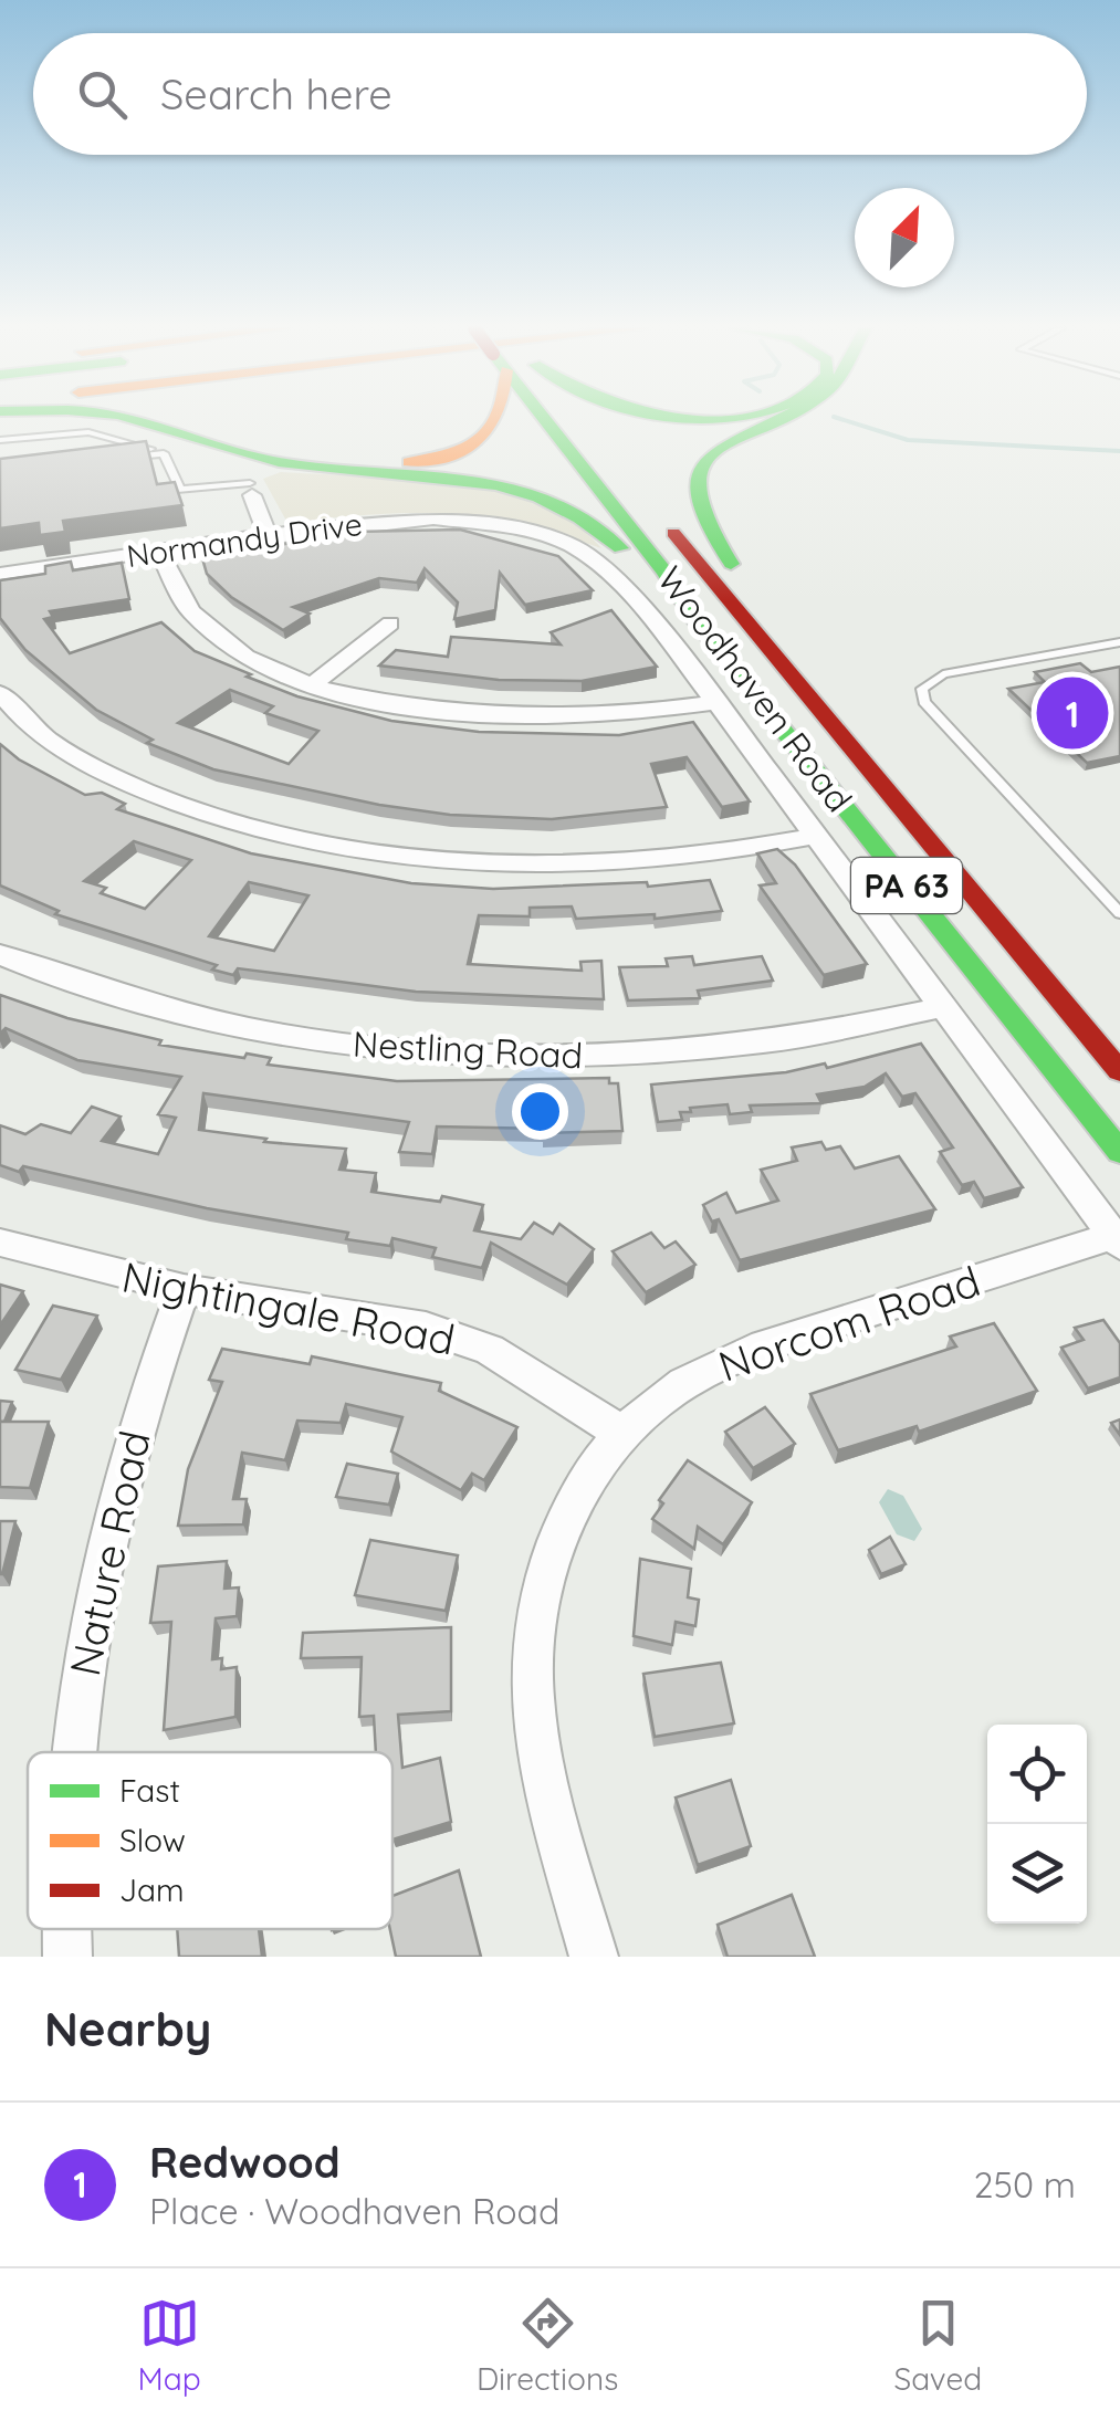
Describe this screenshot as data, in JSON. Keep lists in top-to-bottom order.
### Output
{
  "streets": {
    "highway": ["Woodhaven Road", "PA 63"],
    "street": [
      "Normandy Drive",
      "Nestling Road",
      "Nightingale Road",
      "Norcom Road",
      "Nature Road"
    ]
  },
  "crossings": [
    ["Normandy Drive", "Woodhaven Road"],
    ["Woodhaven Road", "PA 63"],
    ["Woodhaven Road", "Nestling Road"],
    ["Woodhaven Road", "Norcom Road"],
    ["Nightingale Road", "Norcom Road"],
    ["Nightingale Road", "Nature Road"]
  ],
  "legend": ["Fast", "Slow", "Jam"],
  "north": "top right",
  "page": {
    "search": "Search here",
    "pins": "1",
    "heading": "Nearby",
    "list": [
      {
        "mark": "1",
        "name": "Redwood",
        "note": "Place · Woodhaven Road",
        "value": "250 m"
      }
    ],
    "nav": ["Map", "Directions", "Saved"]
  }
}
